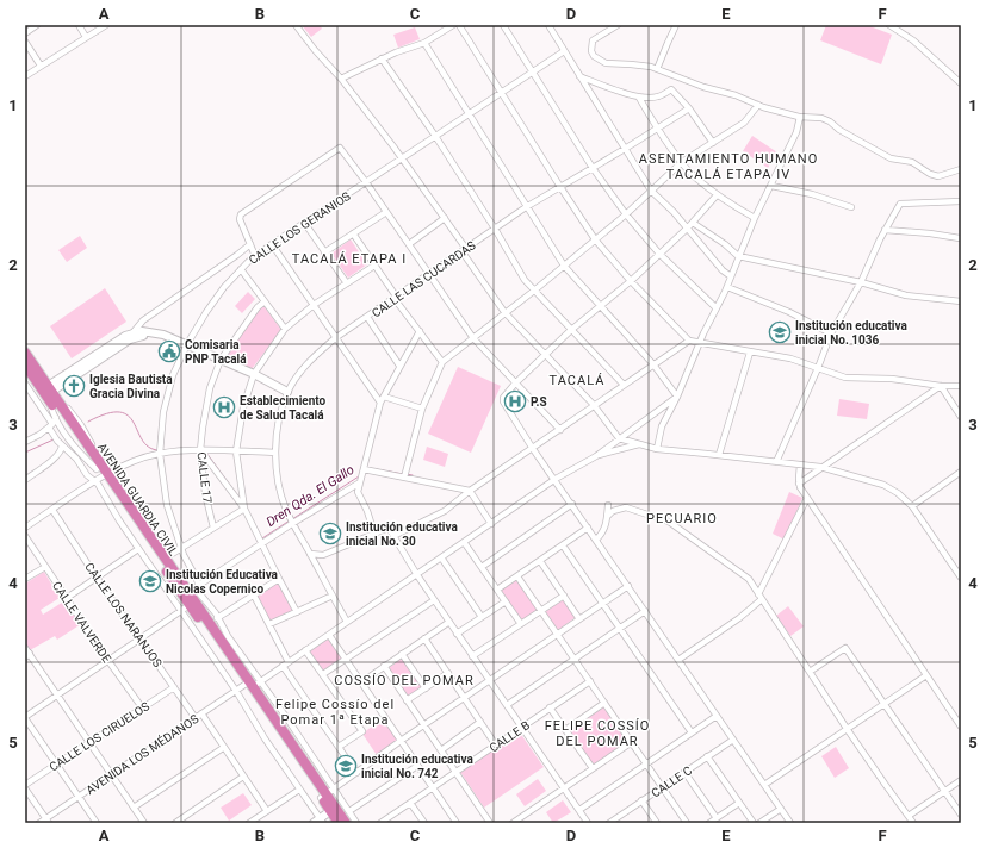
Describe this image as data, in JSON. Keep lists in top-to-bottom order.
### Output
{
  "streets": {
    "highway": ["AVENIDA GUARDIA CIVIL"],
    "street": [
      "CALLE LOS GERANIOS",
      "CALLE LAS CUCARDAS",
      "CALLE 17",
      "CALLE LOS NARANJOS",
      "CALLE VALVERDE",
      "CALLE LOS CIRUELOS",
      "CALLE B",
      "AVENIDA LOS MÉDANOS",
      "CALLE C"
    ]
  },
  "crossings": [
    ["CALLE LOS GERANIOS", "AVENIDA GUARDIA CIVIL"],
    ["CALLE LOS GERANIOS", "AVENIDA LOS MÉDANOS"],
    ["AVENIDA GUARDIA CIVIL", "AVENIDA LOS MÉDANOS"],
    ["CALLE LOS NARANJOS", "CALLE LOS CIRUELOS"],
    ["CALLE LOS NARANJOS", "AVENIDA LOS MÉDANOS"],
    ["CALLE VALVERDE", "CALLE LOS CIRUELOS"]
  ],
  "districts": [
    "ASENTAMIENTO HUMANO TACALÁ ETAPA IV",
    "TACALÁ ETAPA I",
    "TACALÁ",
    "PECUARIO",
    "COSSÍO DEL POMAR",
    "Felipe Cossío del Pomar 1ª Etapa",
    "FELIPE COSSÍO DEL POMAR"
  ],
  "water": ["Dren Qda. El Gallo"],
  "places": {
    "school or university": [
      "Institución educativa inicial No. 1036",
      "Institución educativa inicial No. 30",
      "Institución Educativa Nicolas Copernico",
      "Institución educativa inicial No. 742"
    ],
    "public building": ["Comisaria PNP Tacalá"],
    "church": ["Iglesia Bautista Gracia Divina"],
    "hospital": ["P.S", "Establecimiento de Salud Tacalá"]
  },
  "grid": {
    "columns": [
      "A",
      "B",
      "C",
      "D",
      "E",
      "F"
    ],
    "rows": [
      "1",
      "2",
      "3",
      "4",
      "5"
    ]
  }
}
